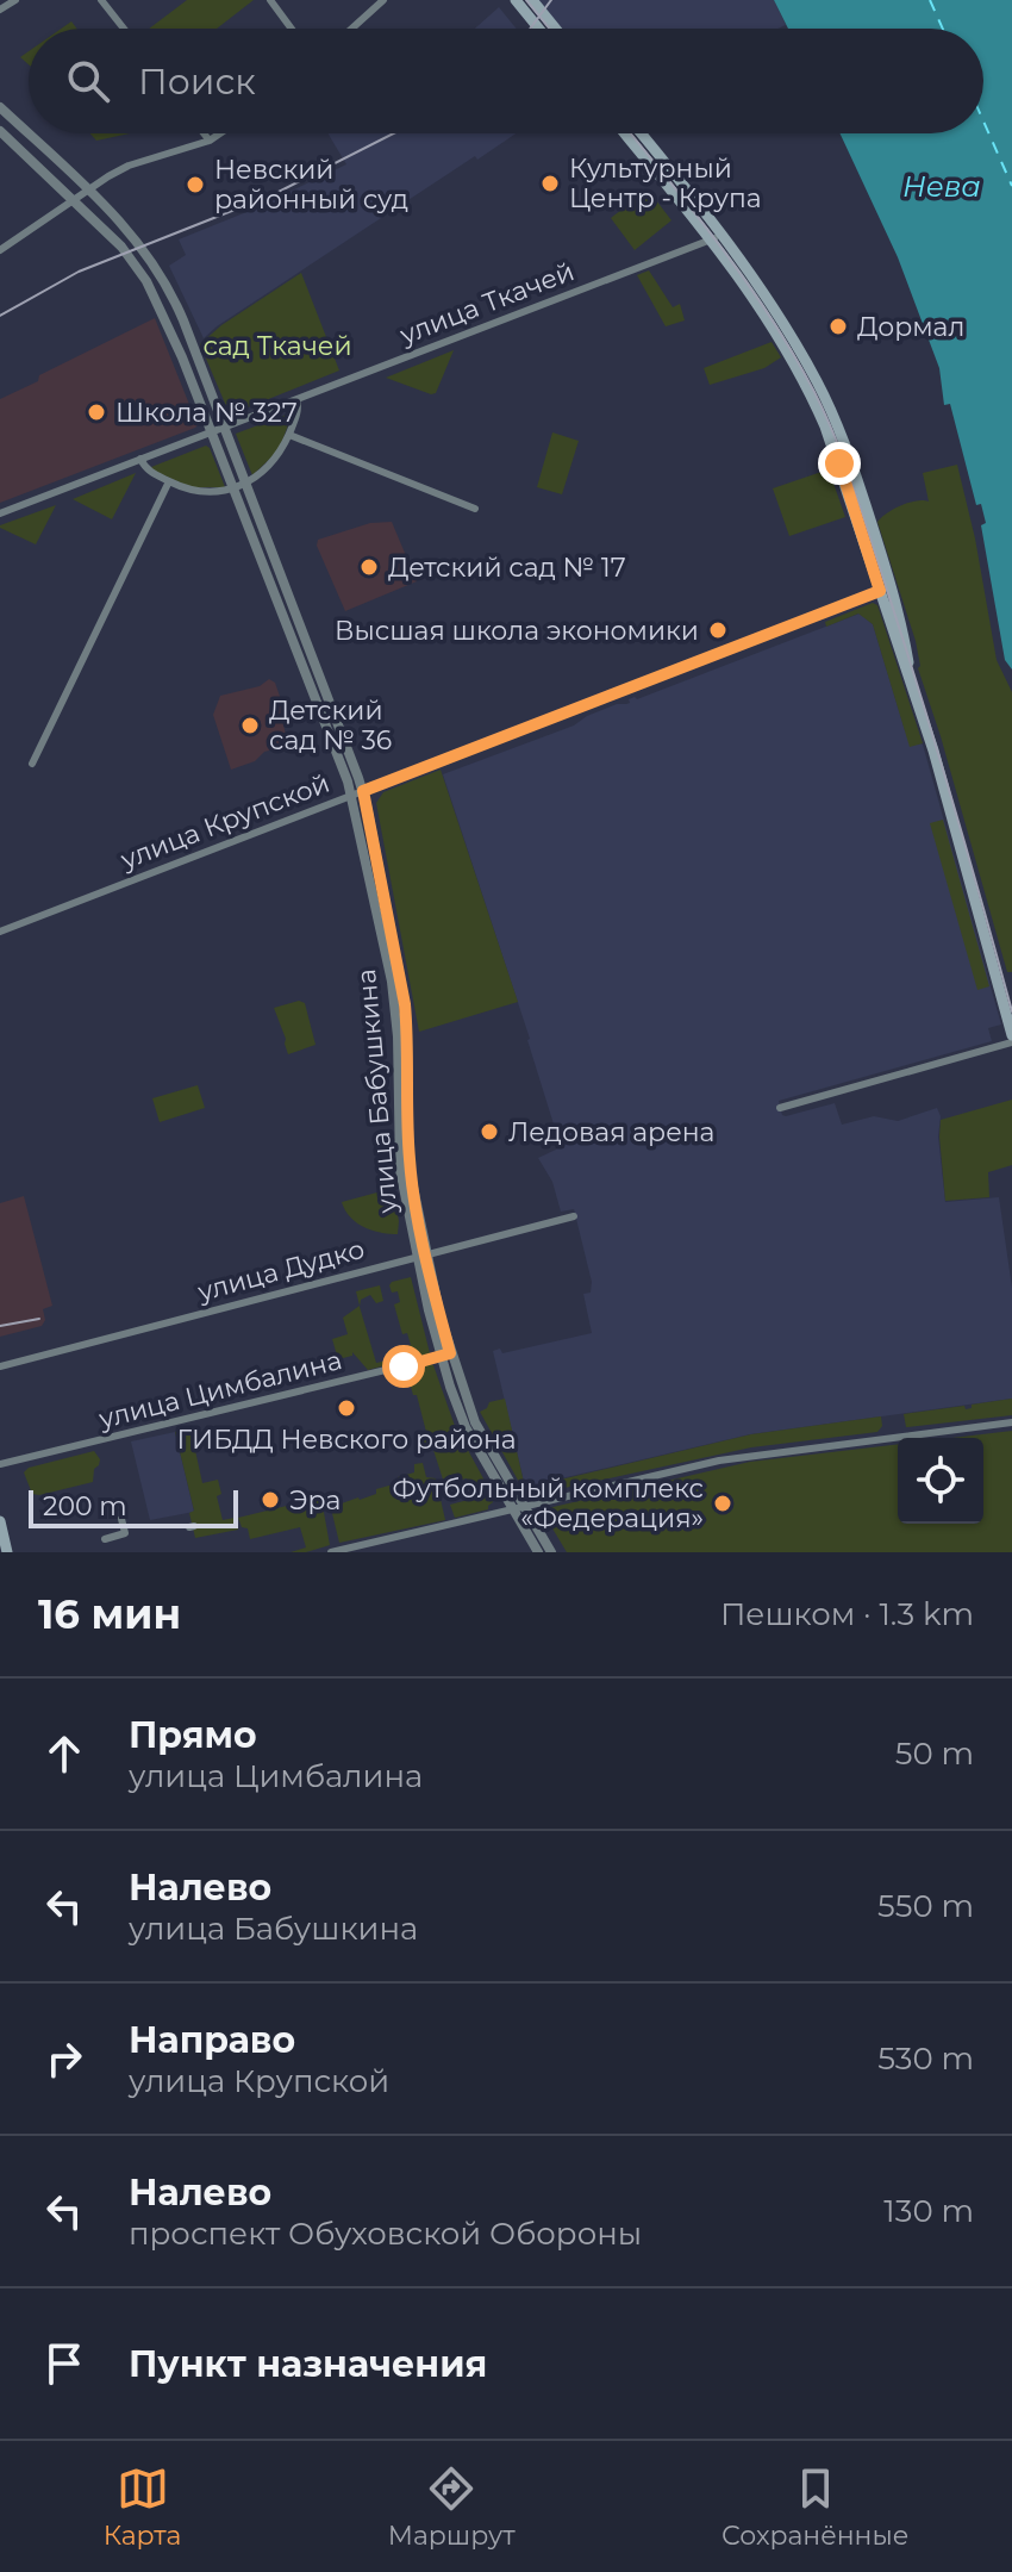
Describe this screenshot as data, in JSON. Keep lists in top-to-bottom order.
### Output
{
  "streets": {
    "street": [
      "улица Ткачей",
      "улица Крупской",
      "улица Бабушкина",
      "улица Дудко",
      "улица Цимбалина"
    ]
  },
  "crossings": [
    ["улица Ткачей", "улица Бабушкина"],
    ["улица Крупской", "улица Бабушкина"],
    ["улица Бабушкина", "улица Дудко"],
    ["улица Бабушкина", "улица Цимбалина"]
  ],
  "water": ["Нева"],
  "parks": ["сад Ткачей"],
  "places": [
    "Культурный Центр - Крупа",
    "Невский районный суд",
    "Дормал",
    "Школа № 327",
    "Детский сад № 17",
    "Высшая школа экономики",
    "Детский сад № 36",
    "Ледовая арена",
    "ГИБДД Невского района",
    "Эра",
    "Футбольный комплекс «Федерация»"
  ],
  "scale_bar": "200 m",
  "page": {
    "search": "Поиск",
    "scale": "200 m",
    "heading": ["16 мин", "Пешком · 1.3 km"],
    "list": [
      ["Прямо", "улица Цимбалина", "50 m"],
      ["Налево", "улица Бабушкина", "550 m"],
      ["Направо", "улица Крупской", "530 m"],
      ["Налево", "проспект Обуховской Обороны", "130 m"],
      "Пункт назначения"
    ],
    "nav": ["Карта", "Маршрут", "Сохранённые"]
  }
}
